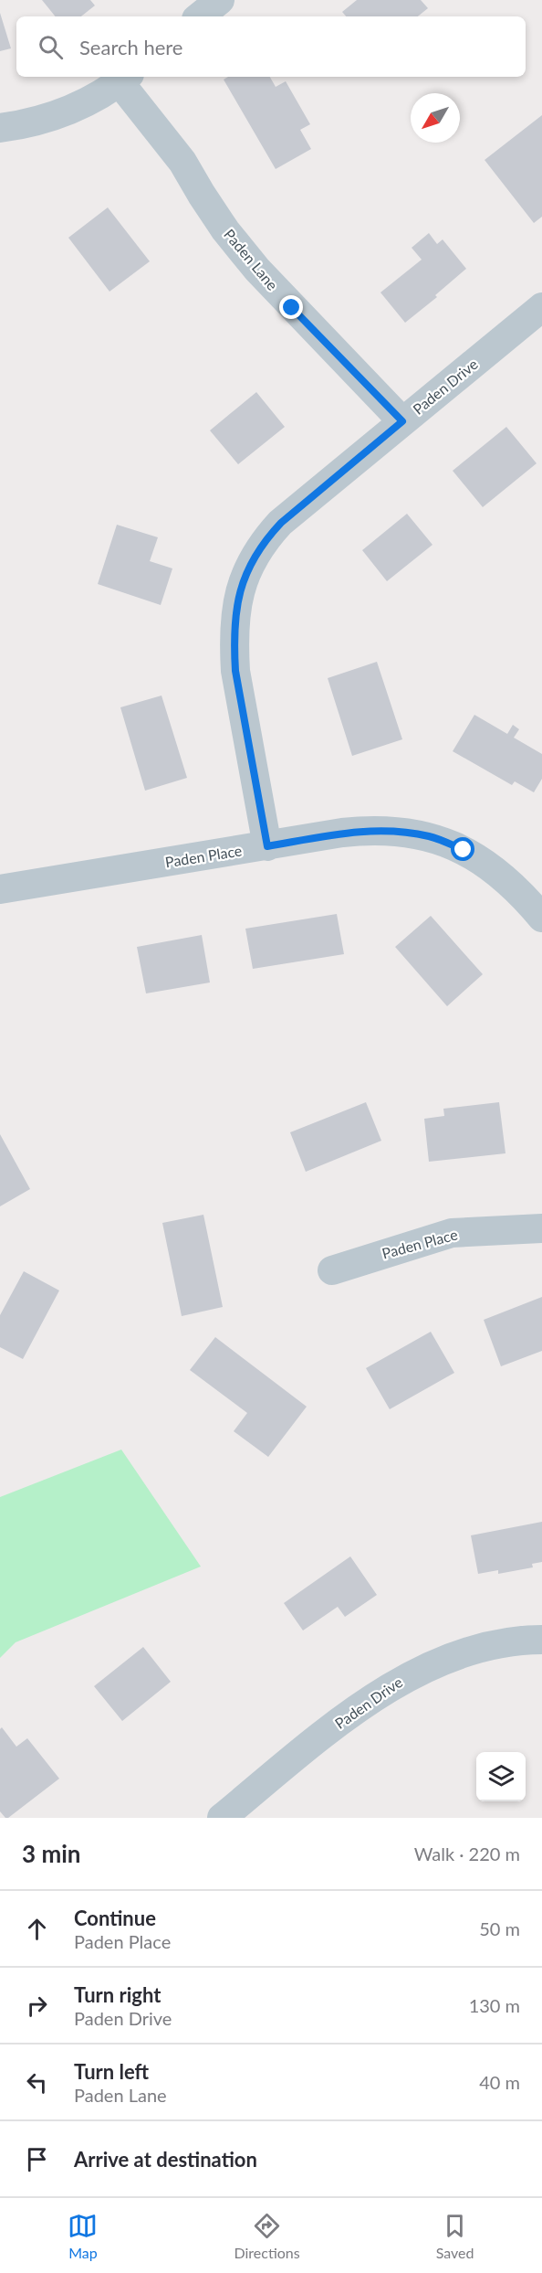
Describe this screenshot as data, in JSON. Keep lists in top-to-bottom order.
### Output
{
  "streets": {
    "street": ["Paden Lane", "Paden Drive", "Paden Place"]
  },
  "crossings": [
    ["Paden Lane", "Paden Drive"],
    ["Paden Drive", "Paden Place"]
  ],
  "north": "bottom left",
  "page": {
    "search": "Search here",
    "heading": ["3 min", "Walk · 220 m"],
    "list": [
      ["Continue", "Paden Place", "50 m"],
      ["Turn right", "Paden Drive", "130 m"],
      ["Turn left", "Paden Lane", "40 m"],
      "Arrive at destination"
    ],
    "nav": ["Map", "Directions", "Saved"]
  }
}
